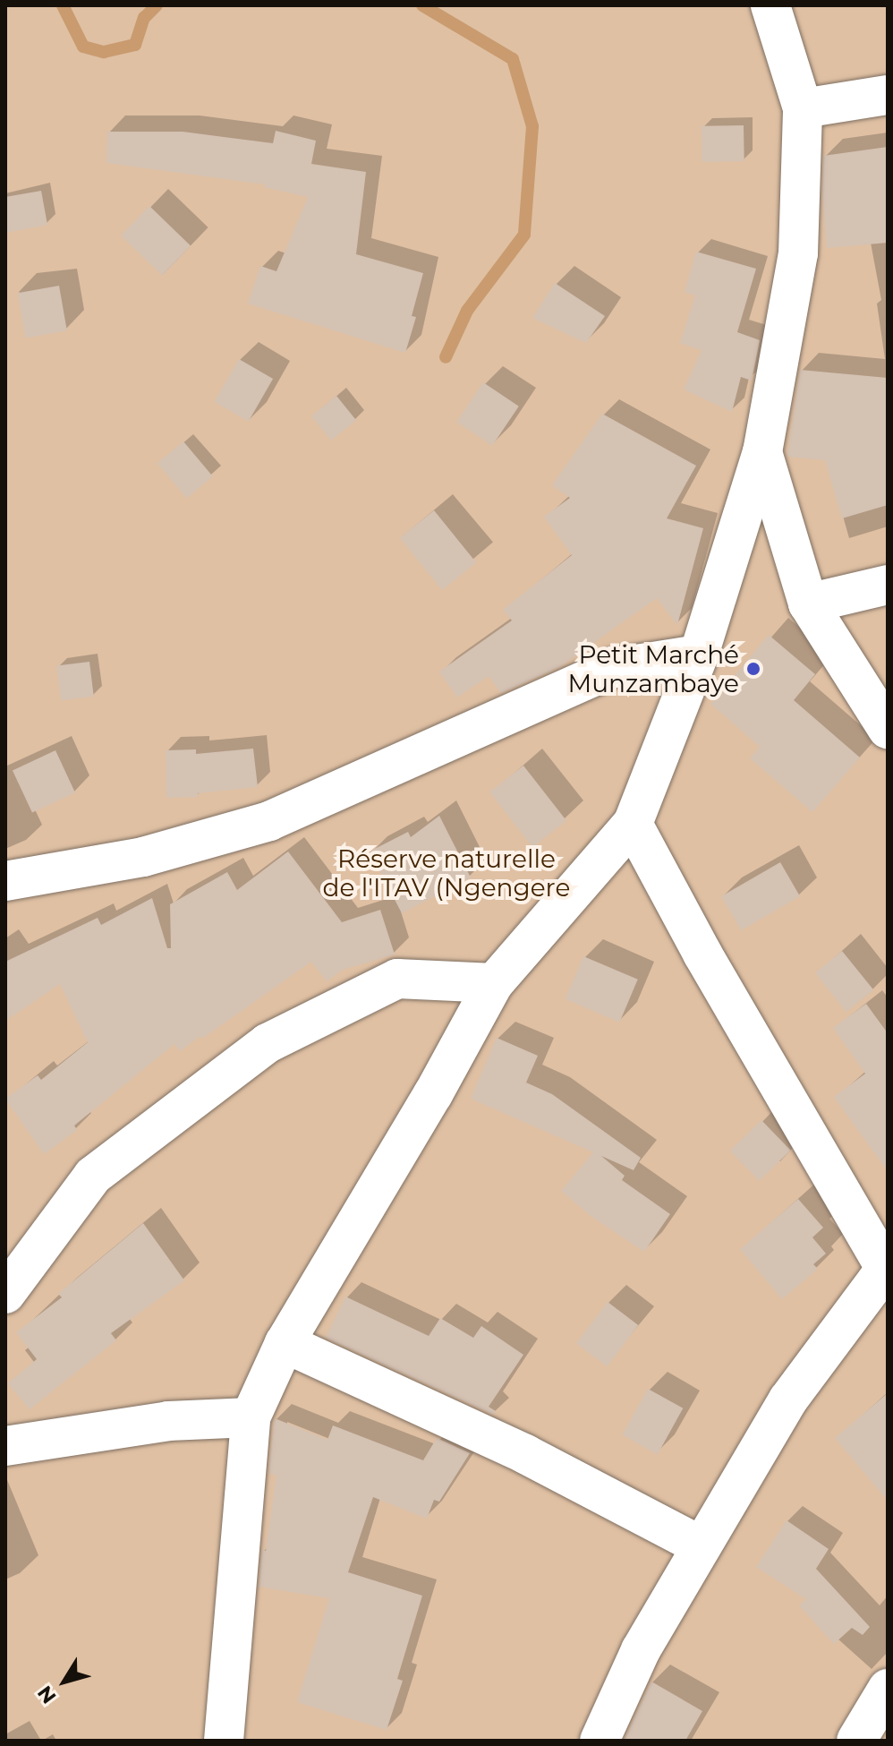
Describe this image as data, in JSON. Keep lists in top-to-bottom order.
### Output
{
  "parks": ["Réserve naturelle de l'ITAV (Ngengere"],
  "places": ["Petit Marché Munzambaye"],
  "north": "bottom left"
}
